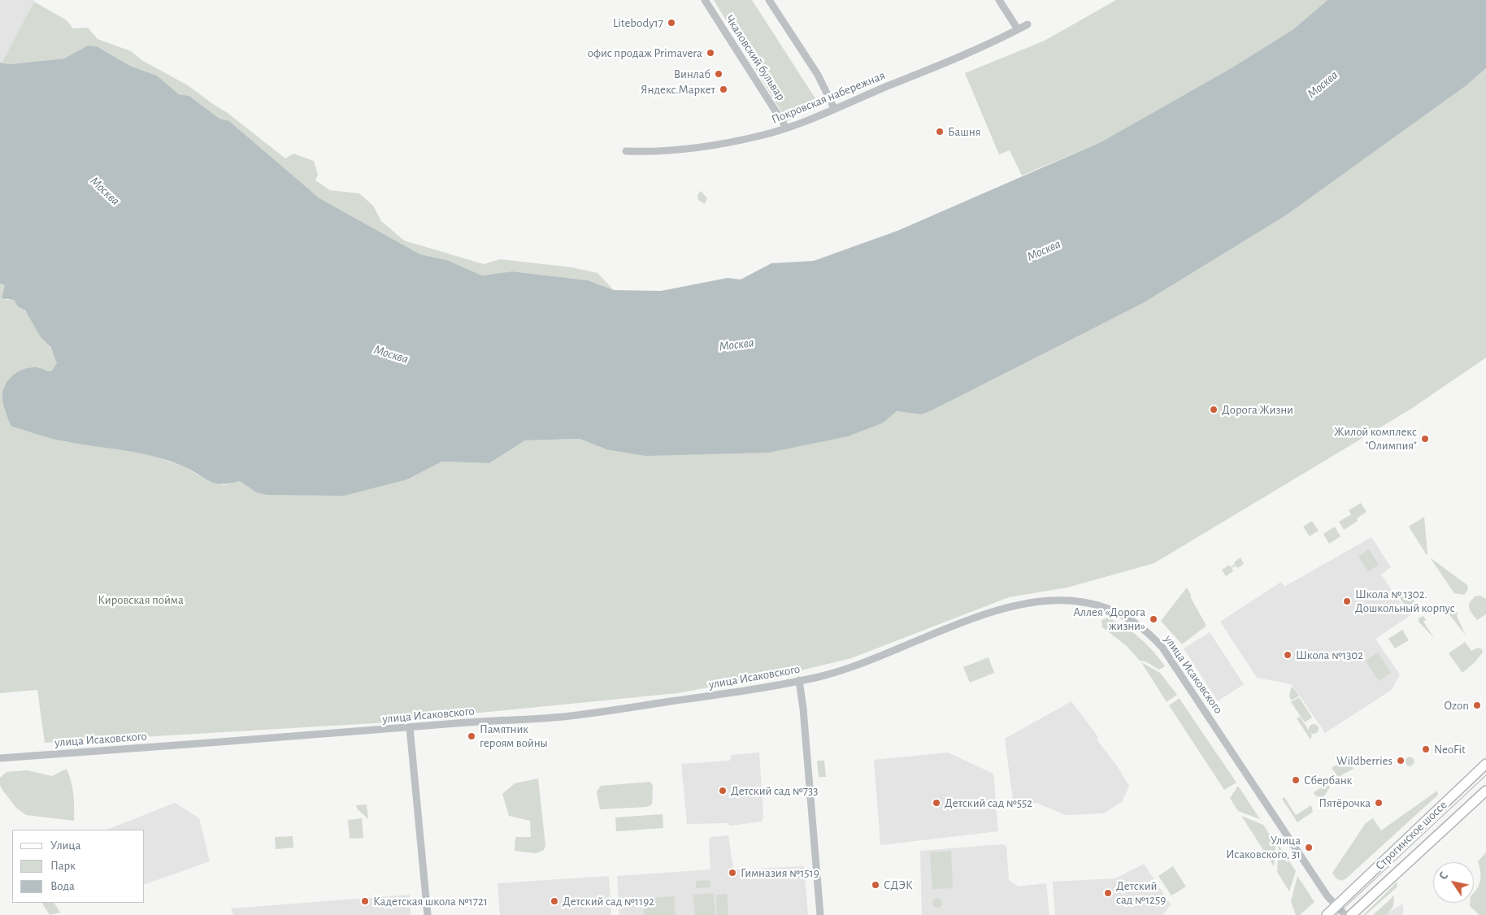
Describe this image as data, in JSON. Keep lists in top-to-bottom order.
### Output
{
  "streets": {
    "main road": ["Строгинское шоссе"],
    "street": ["Чкаловский бульвар", "Покровская набережная", "улица Исаковского"]
  },
  "crossings": [
    ["Чкаловский бульвар", "Покровская набережная"],
    ["улица Исаковского", "Строгинское шоссе"]
  ],
  "water": ["Москва"],
  "parks": ["Кировская пойма"],
  "places": [
    "Litebody17",
    "офис продаж Primavera",
    "Винлаб",
    "Яндекс.Маркет",
    "Башня",
    "Дорога Жизни",
    "Жилой комплекс \"Олимпия\"",
    "Школа № 1302. Дошкольный корпус",
    "Аллея «Дорога жизни»",
    "Школа №1302",
    "Ozon",
    "Памятник героям войны",
    "NeoFit",
    "Wildberries",
    "Сбербанк",
    "Детский сад №733",
    "Детский сад №552",
    "Пятёрочка",
    "Улица Исаковского, 31",
    "Гимназия №1519",
    "СДЭК",
    "Детский сад №1259",
    "Кадетская школа №1721",
    "Детский сад №1192"
  ],
  "legend": ["Улица", "Парк", "Вода"],
  "north": "top left"
}
